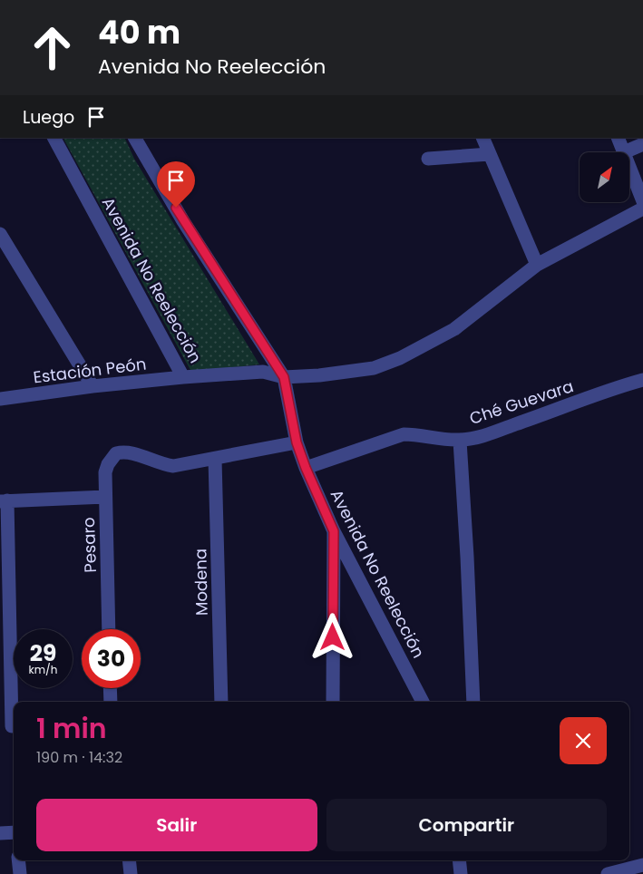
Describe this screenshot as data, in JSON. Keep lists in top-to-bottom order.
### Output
{
  "streets": {
    "street": [
      "Avenida No Reelección",
      "Estación Peón",
      "Ché Guevara",
      "Pesaro",
      "Modena"
    ]
  },
  "crossings": [
    ["Avenida No Reelección", "Estación Peón"],
    ["Avenida No Reelección", "Ché Guevara"],
    ["Pesaro", "Modena"]
  ],
  "north": "top right",
  "page": {
    "turn": ["40 m", "Avenida No Reelección"],
    "then": "Luego",
    "speed": "29 km/h",
    "limit": "30",
    "heading": ["1 min", "190 m · 14:32"],
    "buttons": ["Salir", "Compartir"]
  }
}
